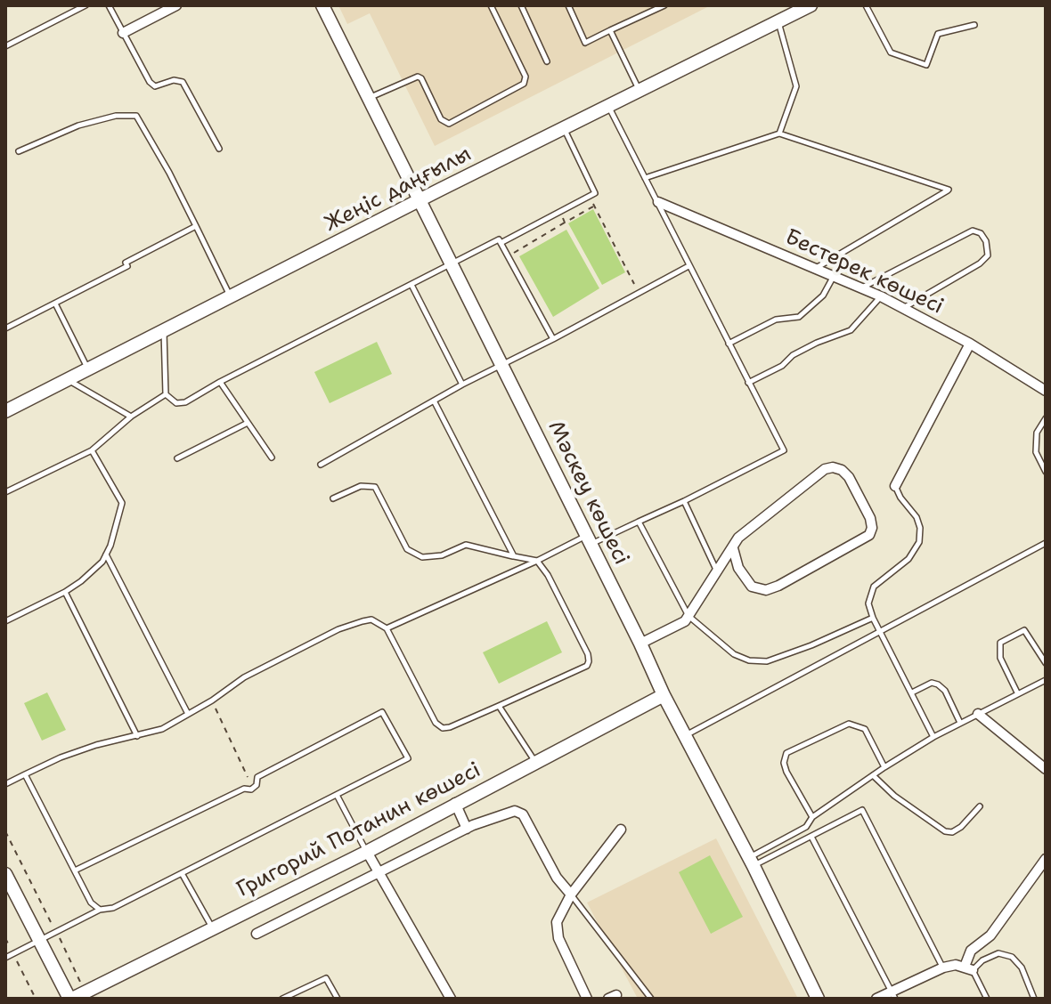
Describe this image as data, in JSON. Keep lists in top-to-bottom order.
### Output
{
  "streets": {
    "street": [
      "Жеңіс даңғылы",
      "Бестерек көшесі",
      "Мәскеу көшесі",
      "Григорий Потанин көшесі"
    ]
  },
  "crossings": [
    ["Жеңіс даңғылы", "Мәскеу көшесі"],
    ["Мәскеу көшесі", "Григорий Потанин көшесі"]
  ]
}
